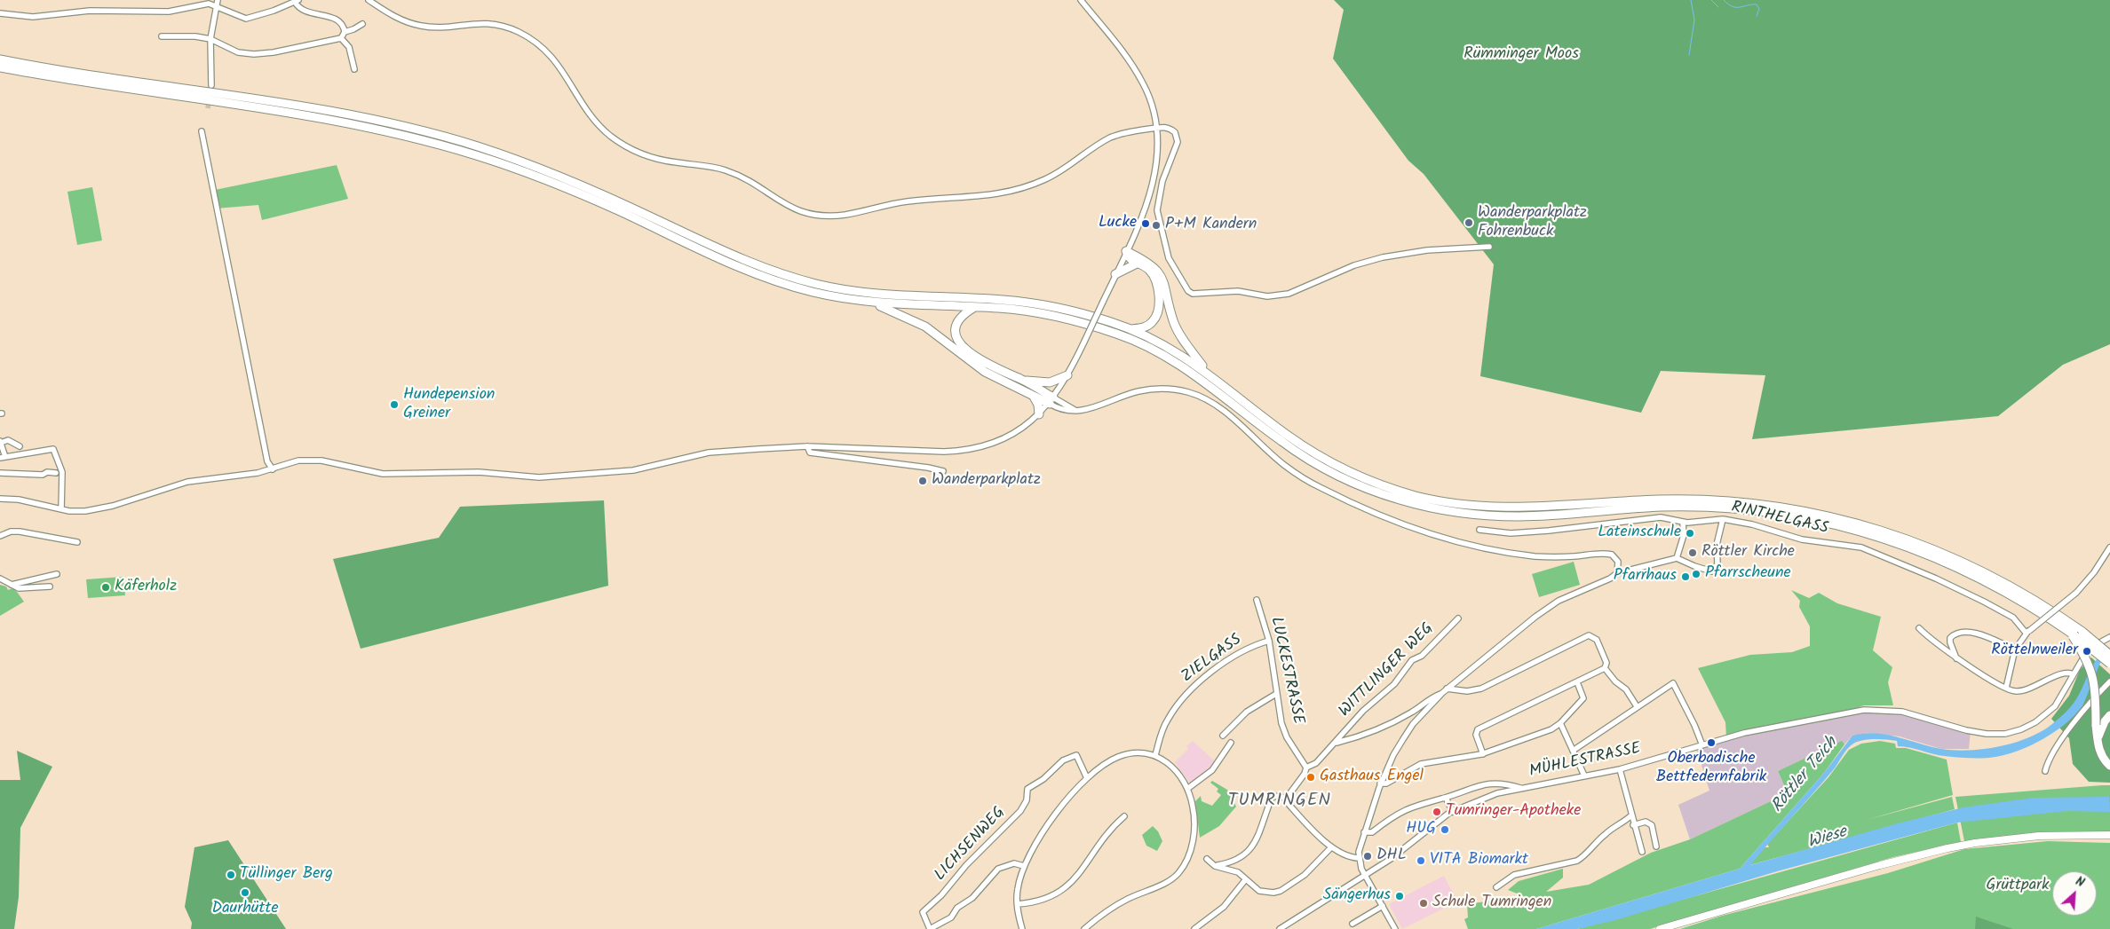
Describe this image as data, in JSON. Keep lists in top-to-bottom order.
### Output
{
  "streets": {
    "street": [
      "RINTHELGASS",
      "ZIELGASS",
      "LUCKESTRASSE",
      "WITTLINGER WEG",
      "MÜHLESTRASSE",
      "LICHSENWEG"
    ]
  },
  "crossings": [
    ["ZIELGASS", "LUCKESTRASSE"],
    ["LUCKESTRASSE", "WITTLINGER WEG"]
  ],
  "districts": ["TUMRINGEN"],
  "water": ["Röttler Teich", "Wiese"],
  "parks": ["Rümminger Moos", "Grüttpark"],
  "places": [
    "Wanderparkplatz Fohrenbuck",
    "Lucke",
    "P+M Kandern",
    "Hundepension Greiner",
    "Wanderparkplatz",
    "Lateinschule",
    "Röttler Kirche",
    "Pfarrscheune",
    "Pfarrhaus",
    "Käferholz",
    "Röttelnweiler",
    "Oberbadische Bettfedernfabrik",
    "Gasthaus Engel",
    "Tumringer-Apotheke",
    "HUG",
    "DHL",
    "VITA Biomarkt",
    "Tüllinger Berg",
    "Daurhütte",
    "Sängerhus",
    "Schule Tumringen"
  ],
  "north": "top right"
}
